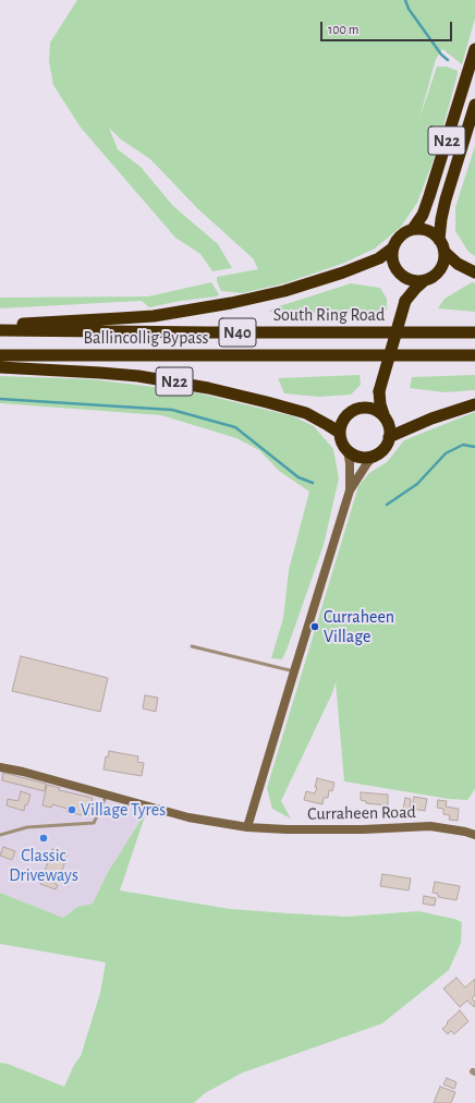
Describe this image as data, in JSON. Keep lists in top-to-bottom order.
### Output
{
  "streets": {
    "highway": [
      "N22",
      "South Ring Road",
      "N40",
      "Ballincollig Bypass"
    ],
    "street": ["Curraheen Road"]
  },
  "places": ["Curraheen Village", "Village Tyres", "Classic Driveways"],
  "scale_bar": "100 m"
}
